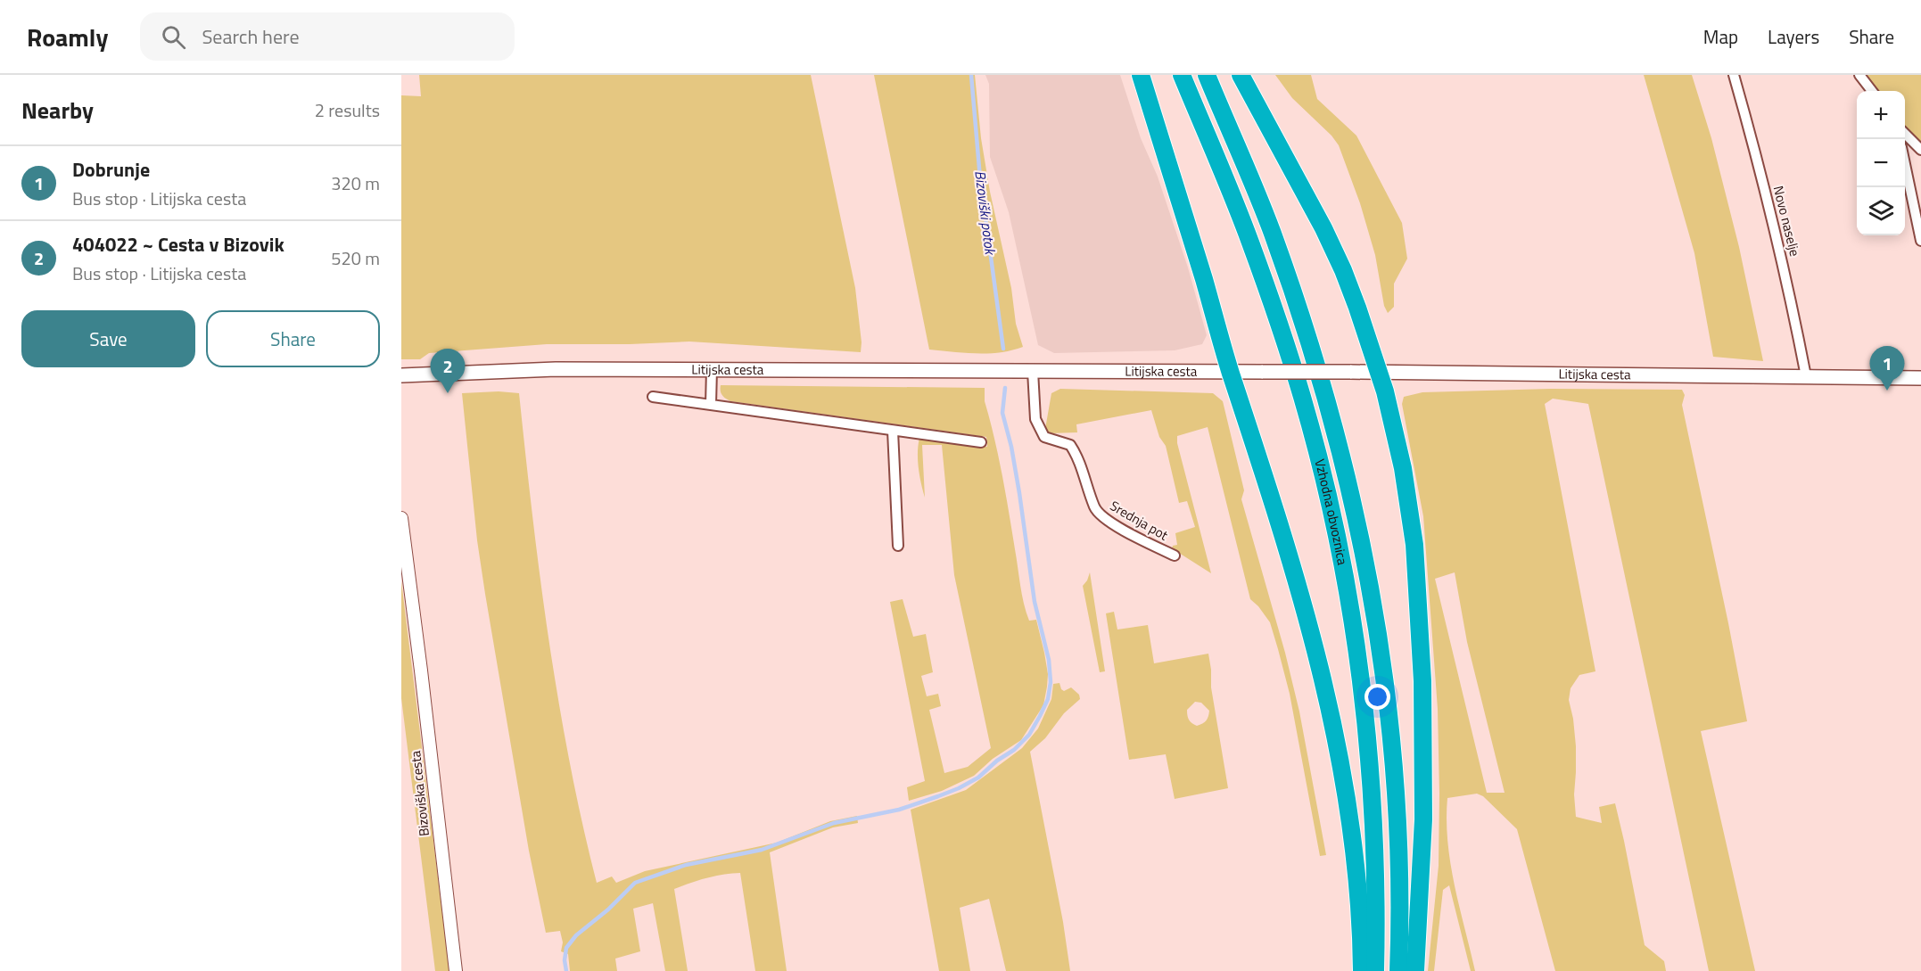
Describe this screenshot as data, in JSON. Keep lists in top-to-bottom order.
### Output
{
  "streets": {
    "highway": ["Vzhodna obvoznica"],
    "main road": ["Litijska cesta"],
    "street": ["Novo naselje", "Srednja pot", "Bizoviška cesta"]
  },
  "crossings": [
    ["Novo naselje", "Litijska cesta"],
    ["Litijska cesta", "Srednja pot"]
  ],
  "water": ["Bizoviški potok"],
  "page": {
    "header": "Roamly",
    "search": "Search here",
    "nav": ["Map", "Layers", "Share"],
    "heading": ["Nearby", "2 results"],
    "map_buttons": ["+", "−"],
    "list": [
      {
        "mark": "1",
        "name": "Dobrunje",
        "note": "Bus stop · Litijska cesta",
        "value": "320 m"
      },
      {
        "mark": "2",
        "name": "404022 ~ Cesta v Bizovik",
        "note": "Bus stop · Litijska cesta",
        "value": "520 m"
      }
    ],
    "buttons": ["Save", "Share"],
    "pins": ["1", "2"]
  }
}
